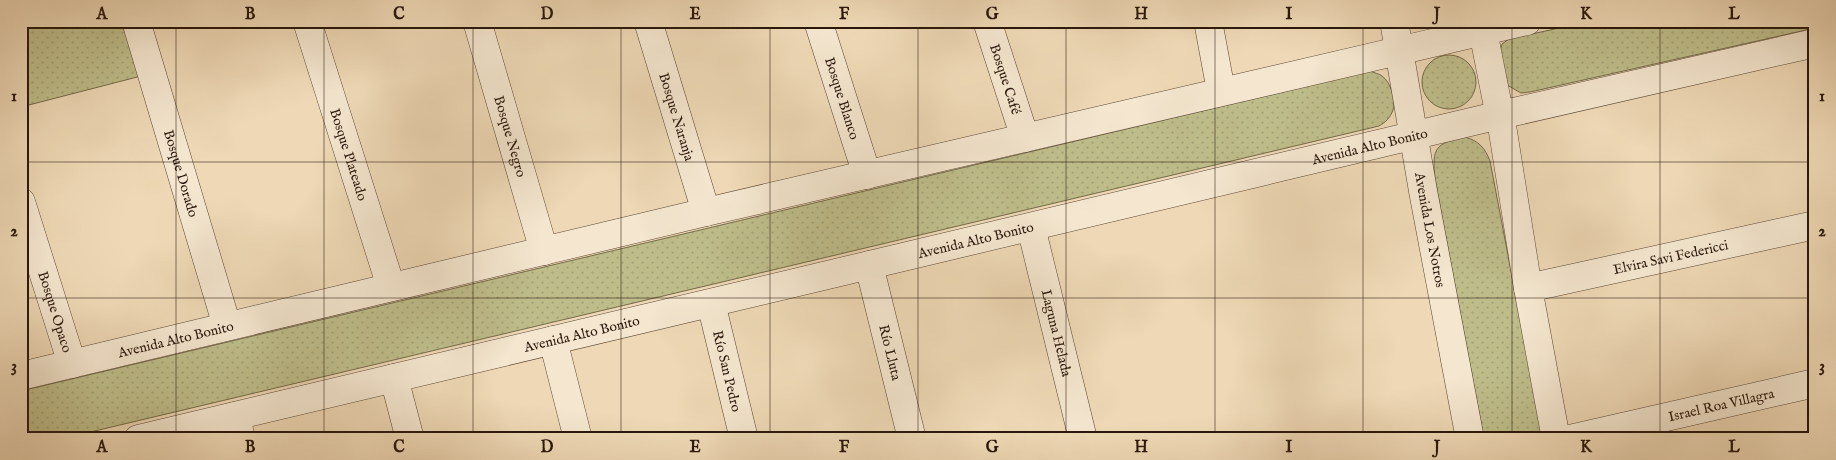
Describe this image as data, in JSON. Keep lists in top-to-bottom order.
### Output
{
  "streets": {
    "street": [
      "Bosque Café",
      "Bosque Blanco",
      "Bosque Naranja",
      "Bosque Negro",
      "Avenida Alto Bonito",
      "Bosque Plateado",
      "Bosque Dorado",
      "Avenida Los Notros",
      "Elvira Savi Federicci",
      "Bosque Opaco",
      "Laguna Helada",
      "Río Lluta",
      "Río San Pedro",
      "Israel Roa Villagra"
    ]
  },
  "crossings": [
    ["Bosque Café", "Avenida Alto Bonito"],
    ["Bosque Blanco", "Avenida Alto Bonito"],
    ["Bosque Naranja", "Avenida Alto Bonito"],
    ["Bosque Negro", "Avenida Alto Bonito"],
    ["Avenida Alto Bonito", "Bosque Plateado"],
    ["Avenida Alto Bonito", "Bosque Dorado"],
    ["Avenida Alto Bonito", "Avenida Los Notros"],
    ["Avenida Alto Bonito", "Bosque Opaco"],
    ["Avenida Alto Bonito", "Laguna Helada"],
    ["Avenida Alto Bonito", "Río Lluta"],
    ["Avenida Alto Bonito", "Río San Pedro"]
  ],
  "grid": {
    "columns": [
      "A",
      "B",
      "C",
      "D",
      "E",
      "F",
      "G",
      "H",
      "I",
      "J",
      "K",
      "L"
    ],
    "rows": ["1", "2", "3"]
  }
}
